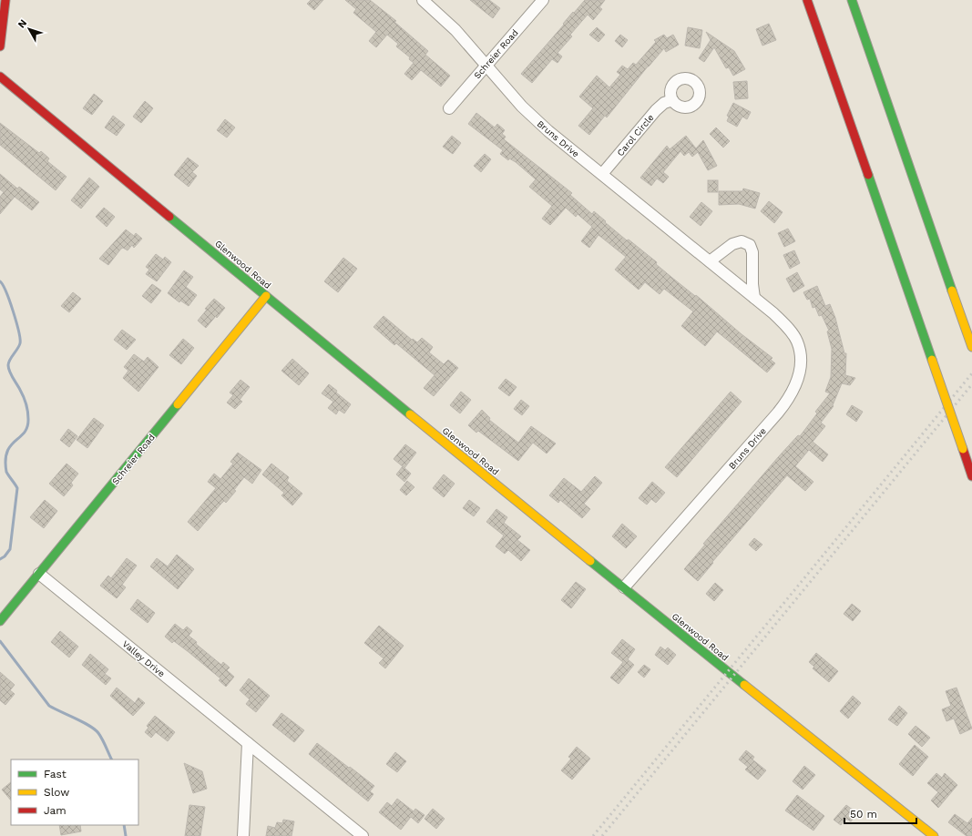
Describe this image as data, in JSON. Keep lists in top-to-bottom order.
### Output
{
  "streets": {
    "main road": ["Schreier Road", "Glenwood Road"],
    "street": ["Carol Circle", "Bruns Drive", "Valley Drive"]
  },
  "crossings": [
    ["Schreier Road", "Bruns Drive"],
    ["Schreier Road", "Glenwood Road"],
    ["Schreier Road", "Valley Drive"],
    ["Carol Circle", "Bruns Drive"],
    ["Bruns Drive", "Glenwood Road"]
  ],
  "legend": ["Fast", "Slow", "Jam"],
  "scale_bar": "50 m",
  "north": "top left"
}
